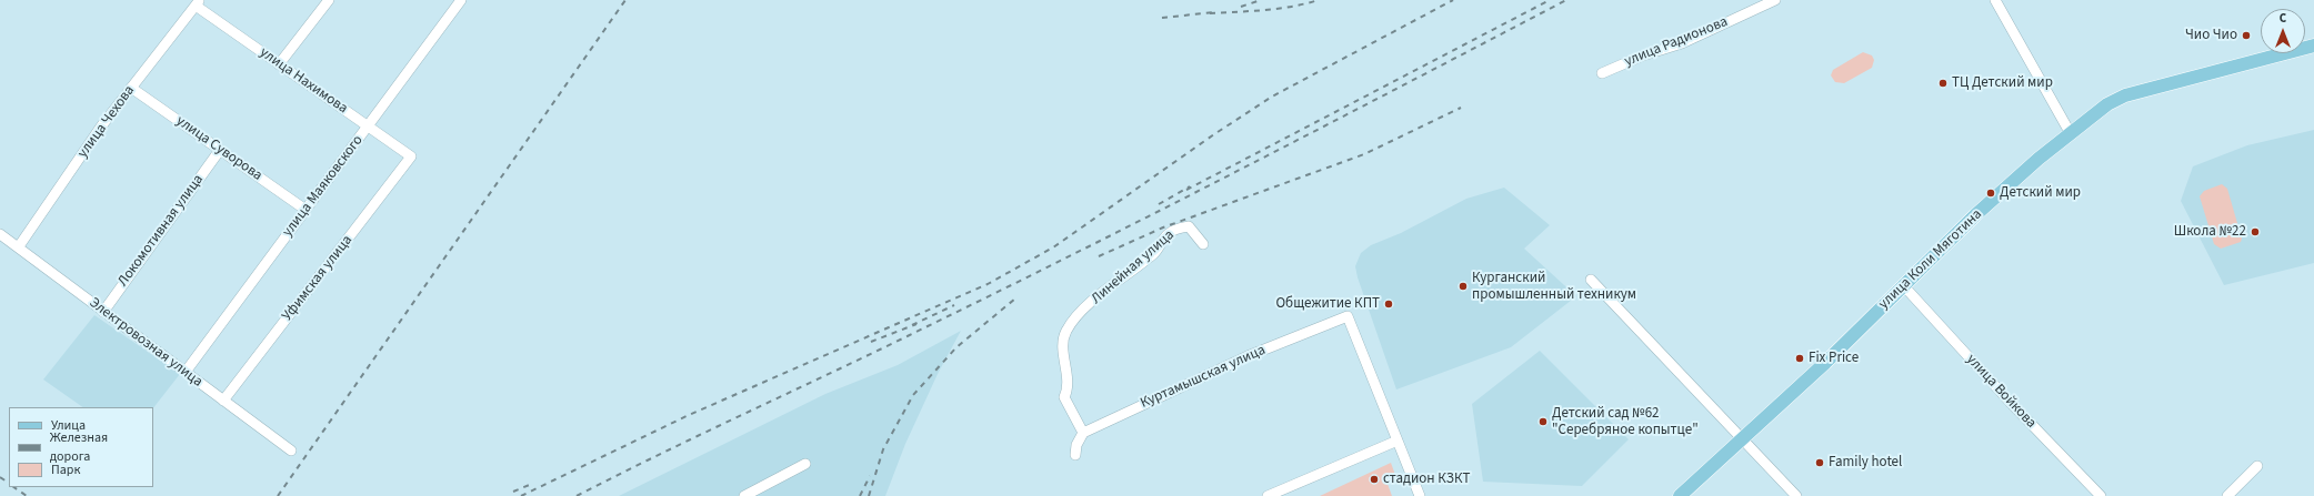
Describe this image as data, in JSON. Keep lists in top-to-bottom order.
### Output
{
  "streets": {
    "main road": ["улица Коли Мяготина"],
    "street": [
      "улица Радионова",
      "улица Нахимова",
      "улица Чехова",
      "улица Суворова",
      "улица Маяковского",
      "Локомотивная улица",
      "Линейная улица",
      "Уфимская улица",
      "Электровозная улица",
      "Куртамышская улица",
      "улица Войкова"
    ]
  },
  "crossings": [
    ["улица Нахимова", "улица Чехова"],
    ["улица Нахимова", "улица Маяковского"],
    ["улица Нахимова", "Уфимская улица"],
    ["улица Чехова", "улица Суворова"],
    ["улица Чехова", "Электровозная улица"],
    ["улица Суворова", "улица Маяковского"],
    ["улица Суворова", "Локомотивная улица"],
    ["улица Маяковского", "Электровозная улица"],
    ["Локомотивная улица", "Электровозная улица"],
    ["улица Коли Мяготина", "улица Войкова"],
    ["Линейная улица", "Куртамышская улица"],
    ["Уфимская улица", "Электровозная улица"]
  ],
  "places": [
    "Чио Чио",
    "ТЦ Детский мир",
    "Детский мир",
    "Школа №22",
    "Курганский промышленный техникум",
    "Общежитие КПТ",
    "Fix Price",
    "Детский сад №62 \"Серебряное копытце\"",
    "Family hotel",
    "стадион КЗКТ"
  ],
  "legend": ["Улица", "Железная дорога", "Парк"],
  "north": "top"
}
